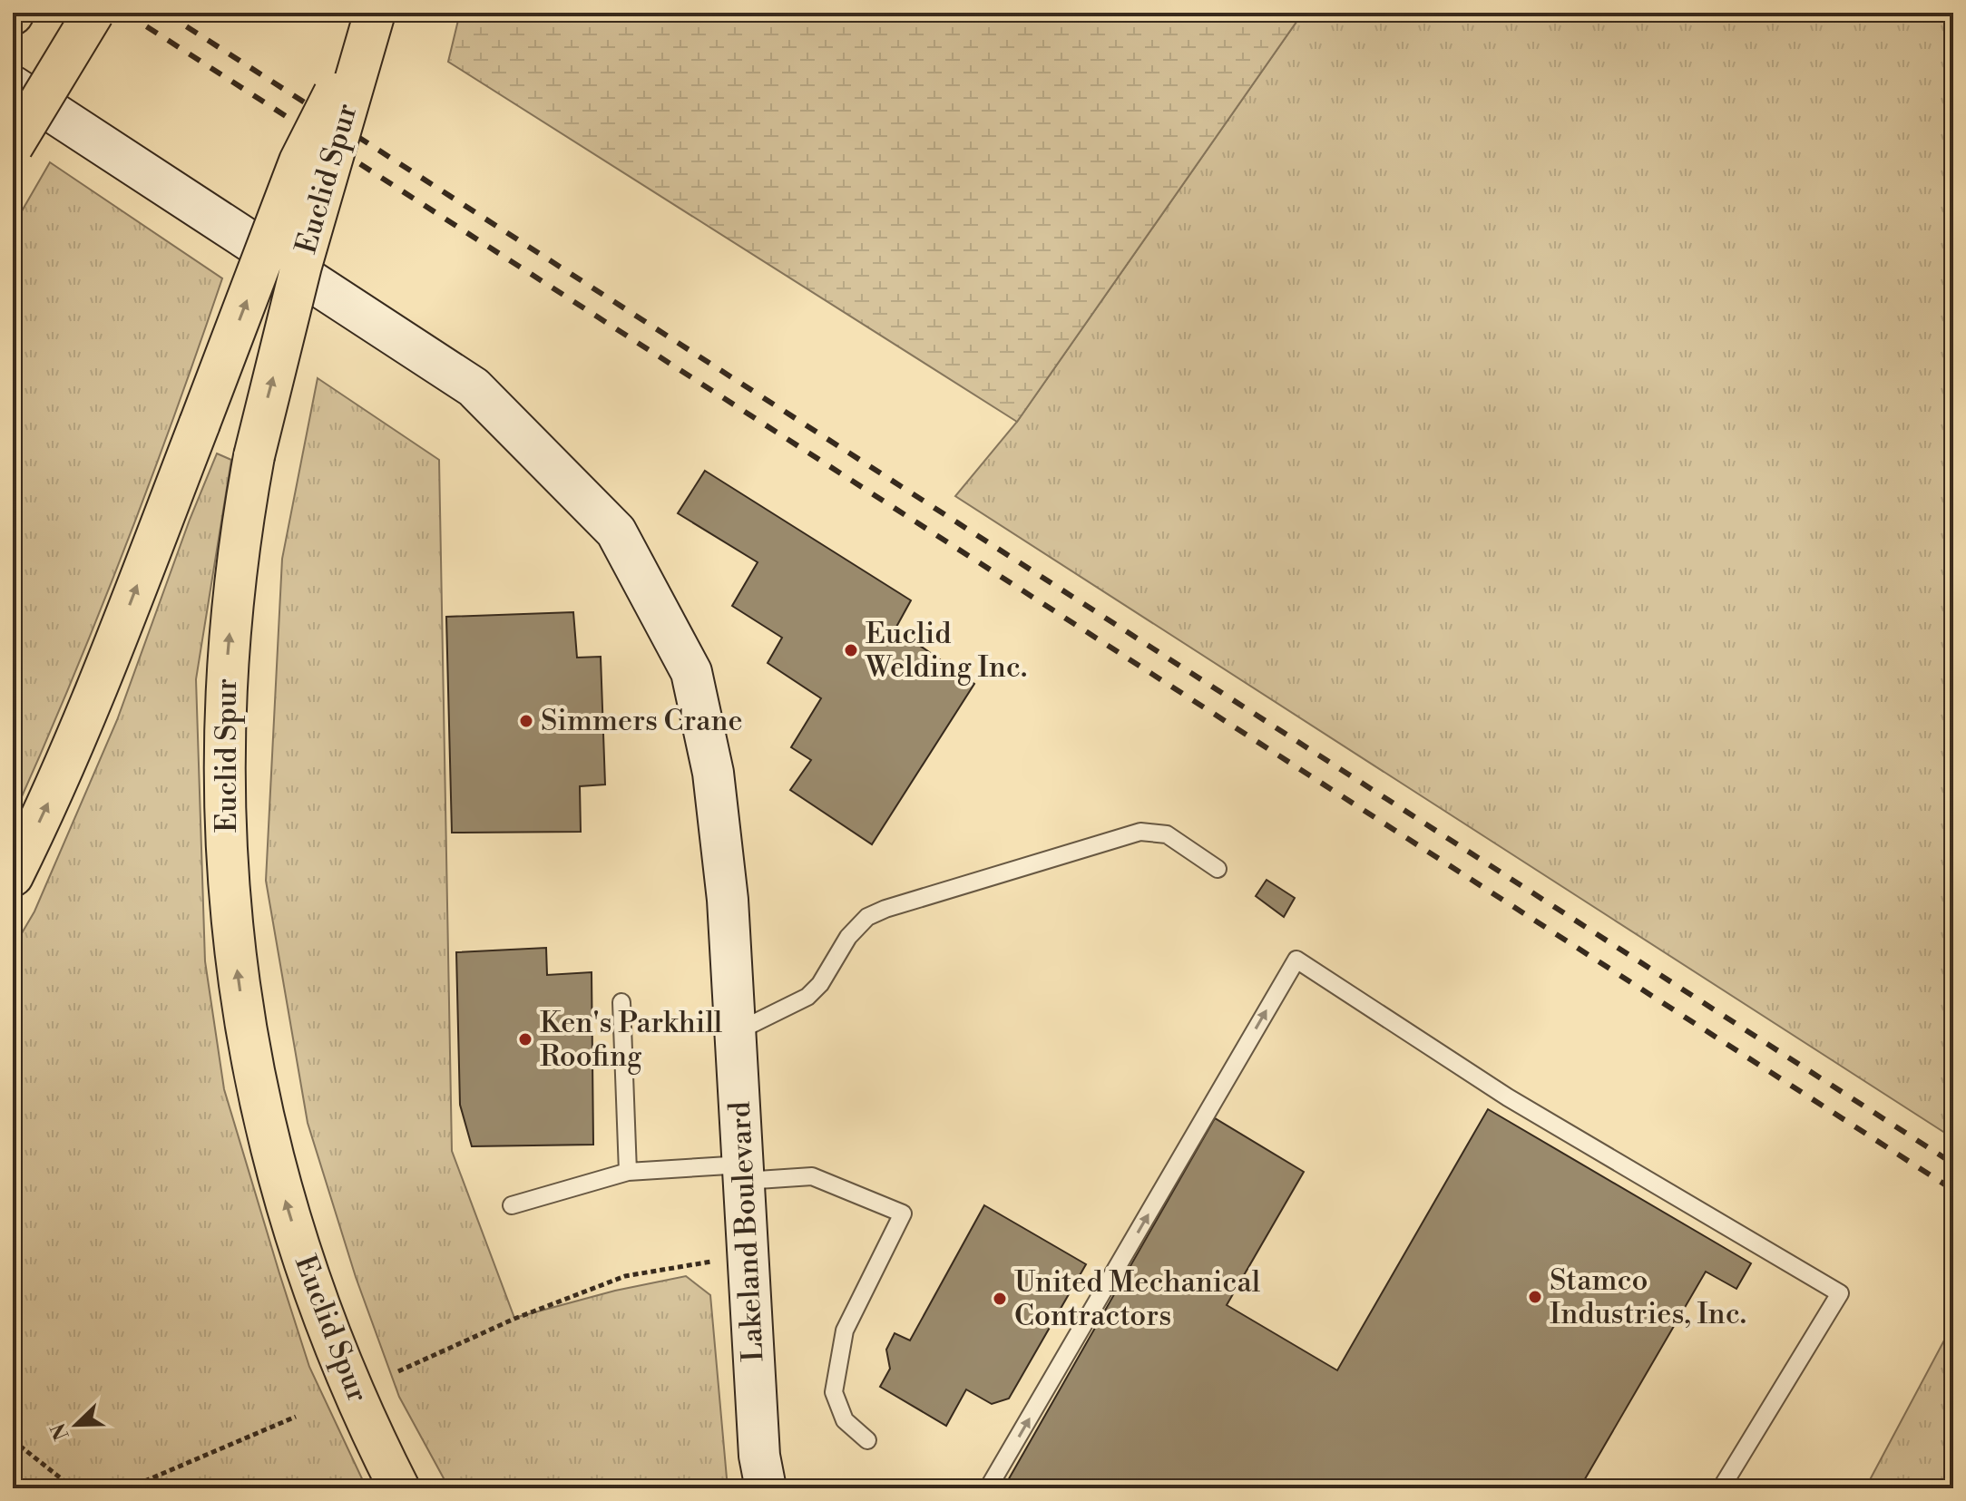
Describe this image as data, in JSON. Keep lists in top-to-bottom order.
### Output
{
  "streets": {
    "highway": ["Euclid Spur"],
    "street": ["Lakeland Boulevard"]
  },
  "places": [
    "Euclid Welding Inc.",
    "Simmers Crane",
    "Ken's Parkhill Roofing",
    "Stamco Industries, Inc.",
    "United Mechanical Contractors"
  ],
  "north": "bottom left"
}
